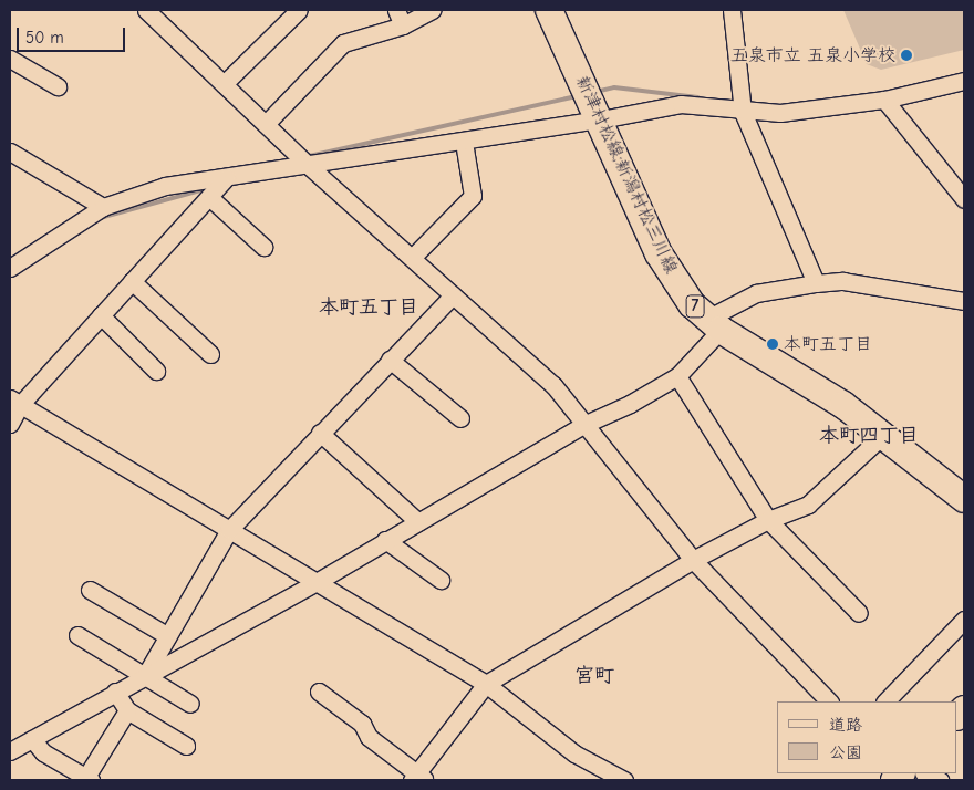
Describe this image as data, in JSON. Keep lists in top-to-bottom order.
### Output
{
  "streets": {
    "main road": ["新津村松線;新潟村松三川線", "7"]
  },
  "districts": ["本町五丁目", "本町四丁目", "宮町"],
  "places": ["五泉市立 五泉小学校", "本町五丁目"],
  "legend": ["道路", "公園"],
  "scale_bar": "50 m"
}
